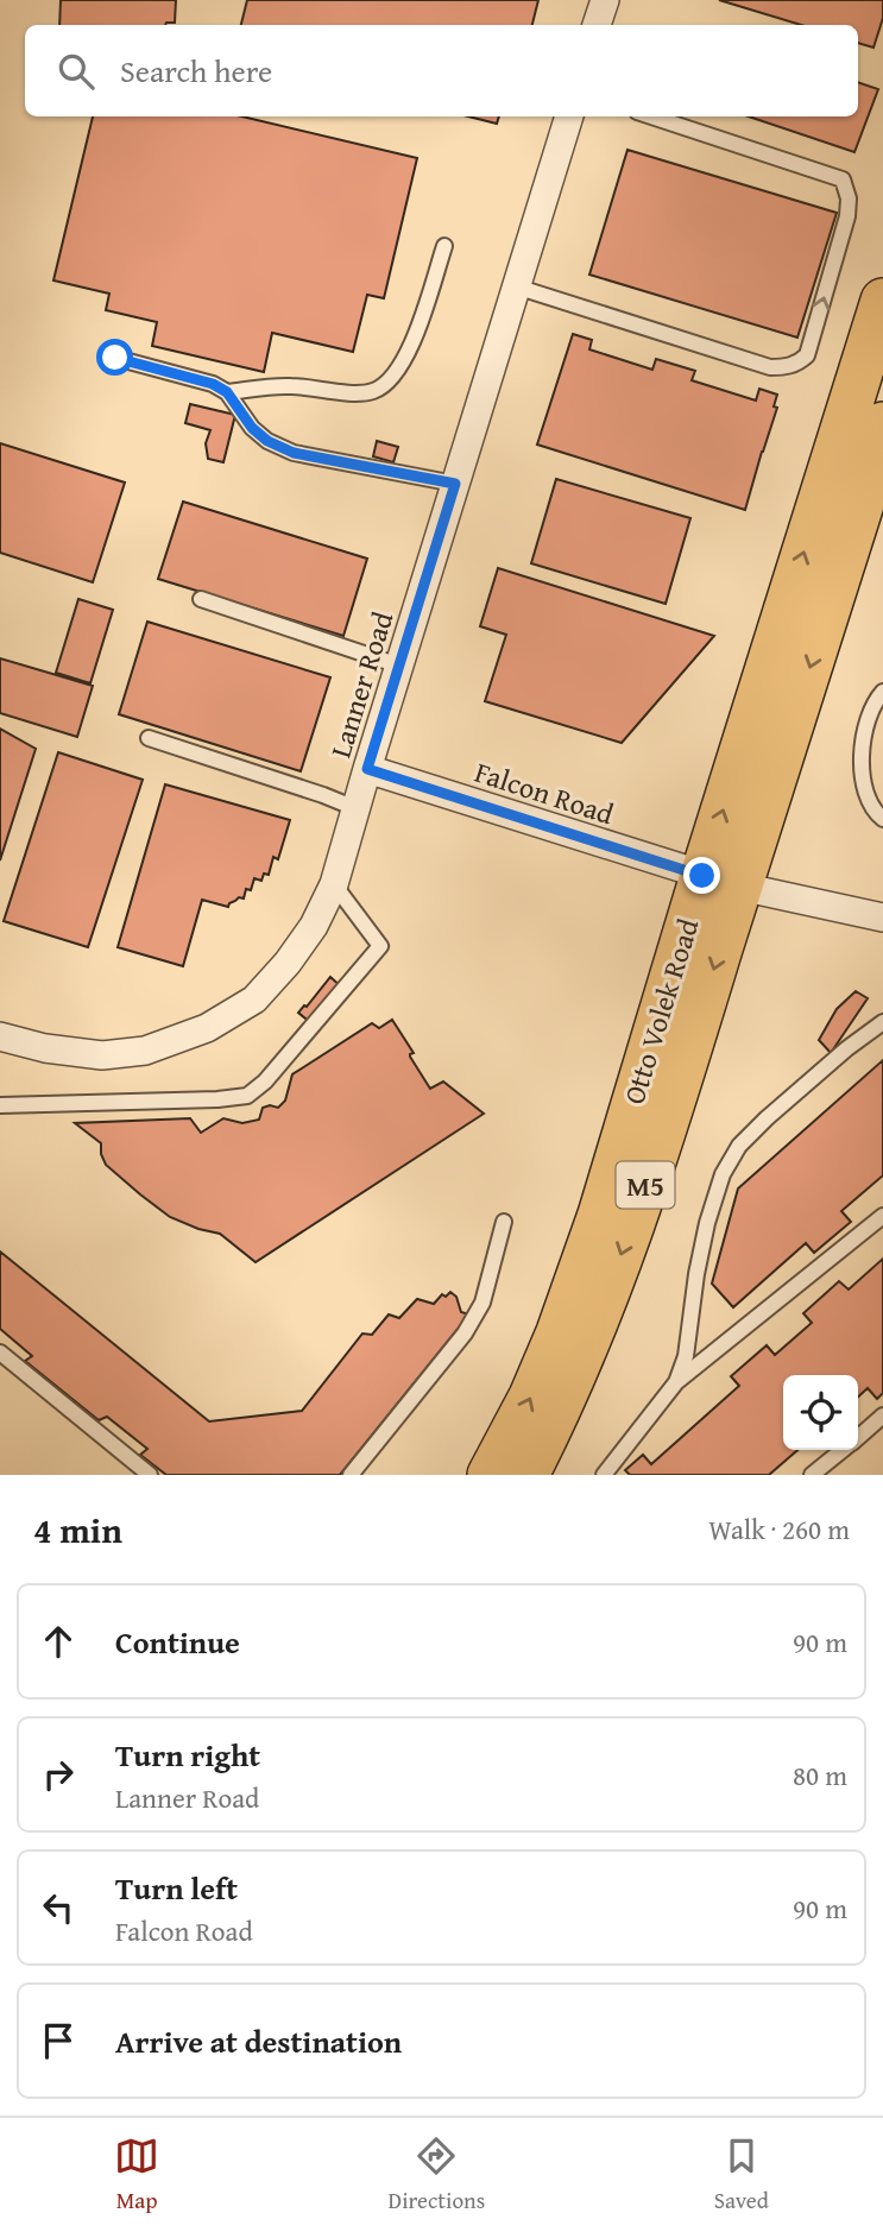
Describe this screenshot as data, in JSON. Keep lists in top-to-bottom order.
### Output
{
  "streets": {
    "main road": ["Otto Volek Road", "M5"],
    "street": ["Lanner Road", "Falcon Road"]
  },
  "crossings": [
    ["Lanner Road", "Falcon Road"],
    ["Falcon Road", "Otto Volek Road"]
  ],
  "page": {
    "search": "Search here",
    "heading": ["4 min", "Walk · 260 m"],
    "list": [
      ["Continue", "90 m"],
      ["Turn right", "Lanner Road", "80 m"],
      ["Turn left", "Falcon Road", "90 m"],
      "Arrive at destination"
    ],
    "nav": ["Map", "Directions", "Saved"]
  }
}
